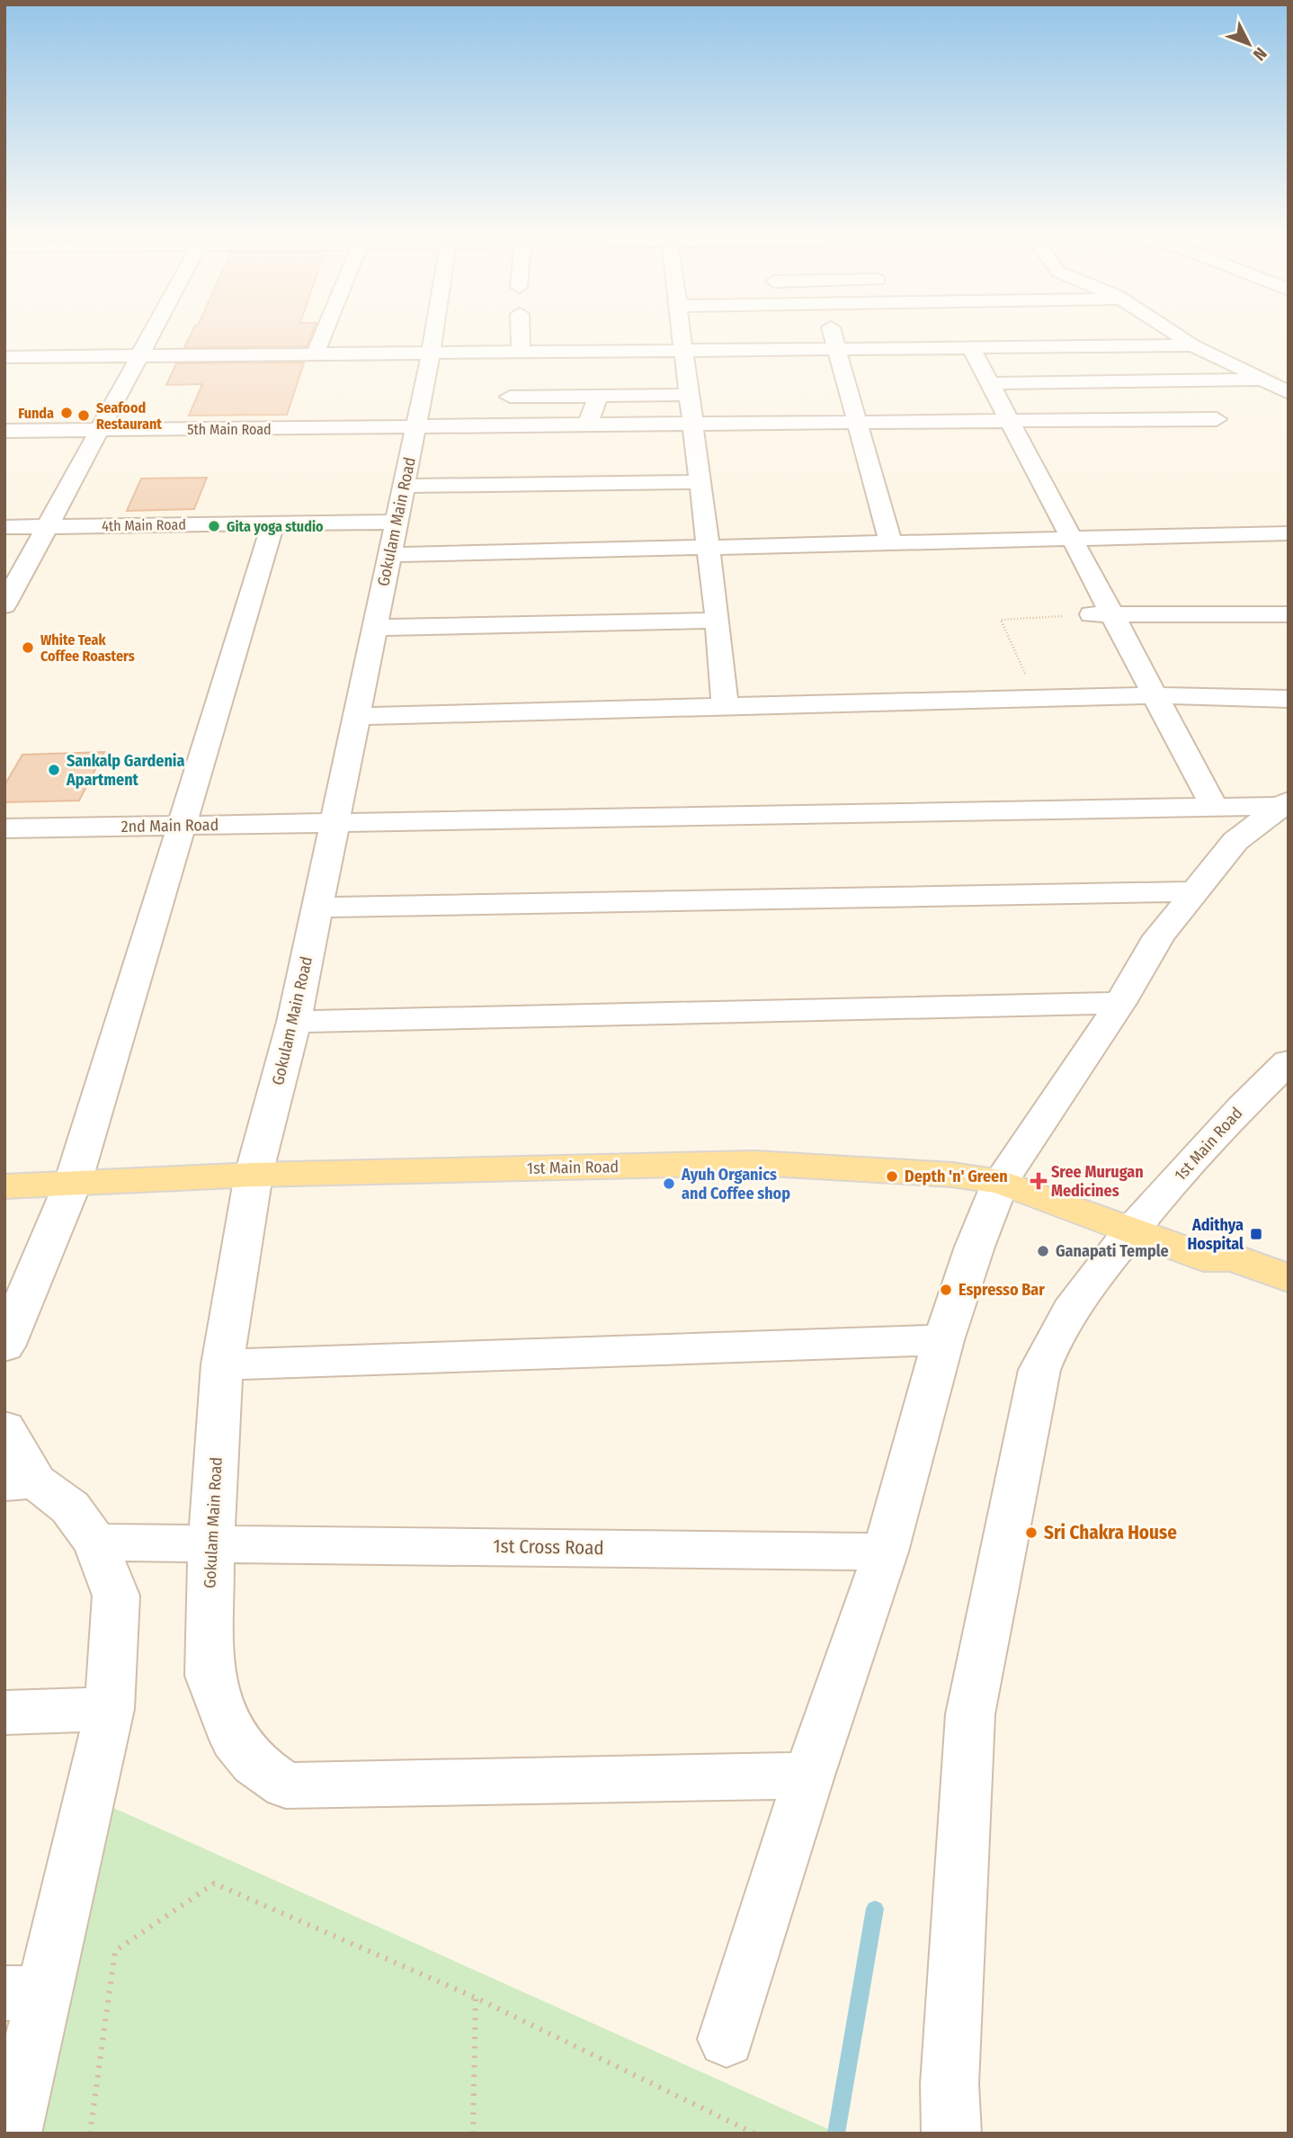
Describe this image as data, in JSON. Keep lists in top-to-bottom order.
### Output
{
  "streets": {
    "main road": ["1st Main Road"],
    "street": [
      "5th Main Road",
      "Gokulam Main Road",
      "4th Main Road",
      "2nd Main Road",
      "1st Cross Road"
    ]
  },
  "crossings": [
    ["5th Main Road", "Gokulam Main Road"],
    ["Gokulam Main Road", "4th Main Road"],
    ["Gokulam Main Road", "2nd Main Road"],
    ["Gokulam Main Road", "1st Main Road"],
    ["Gokulam Main Road", "1st Cross Road"]
  ],
  "places": {
    "other": [
      "Funda",
      "Seafood Restaurant",
      "Gita yoga studio",
      "White Teak Coffee Roasters",
      "Sankalp Gardenia Apartment",
      "Depth 'n' Green",
      "Ayuh Organics and Coffee shop",
      "Ganapati Temple",
      "Espresso Bar",
      "Sri Chakra House"
    ],
    "health": ["Sree Murugan Medicines"],
    "transit": ["Adithya Hospital"]
  },
  "north": "bottom right"
}
